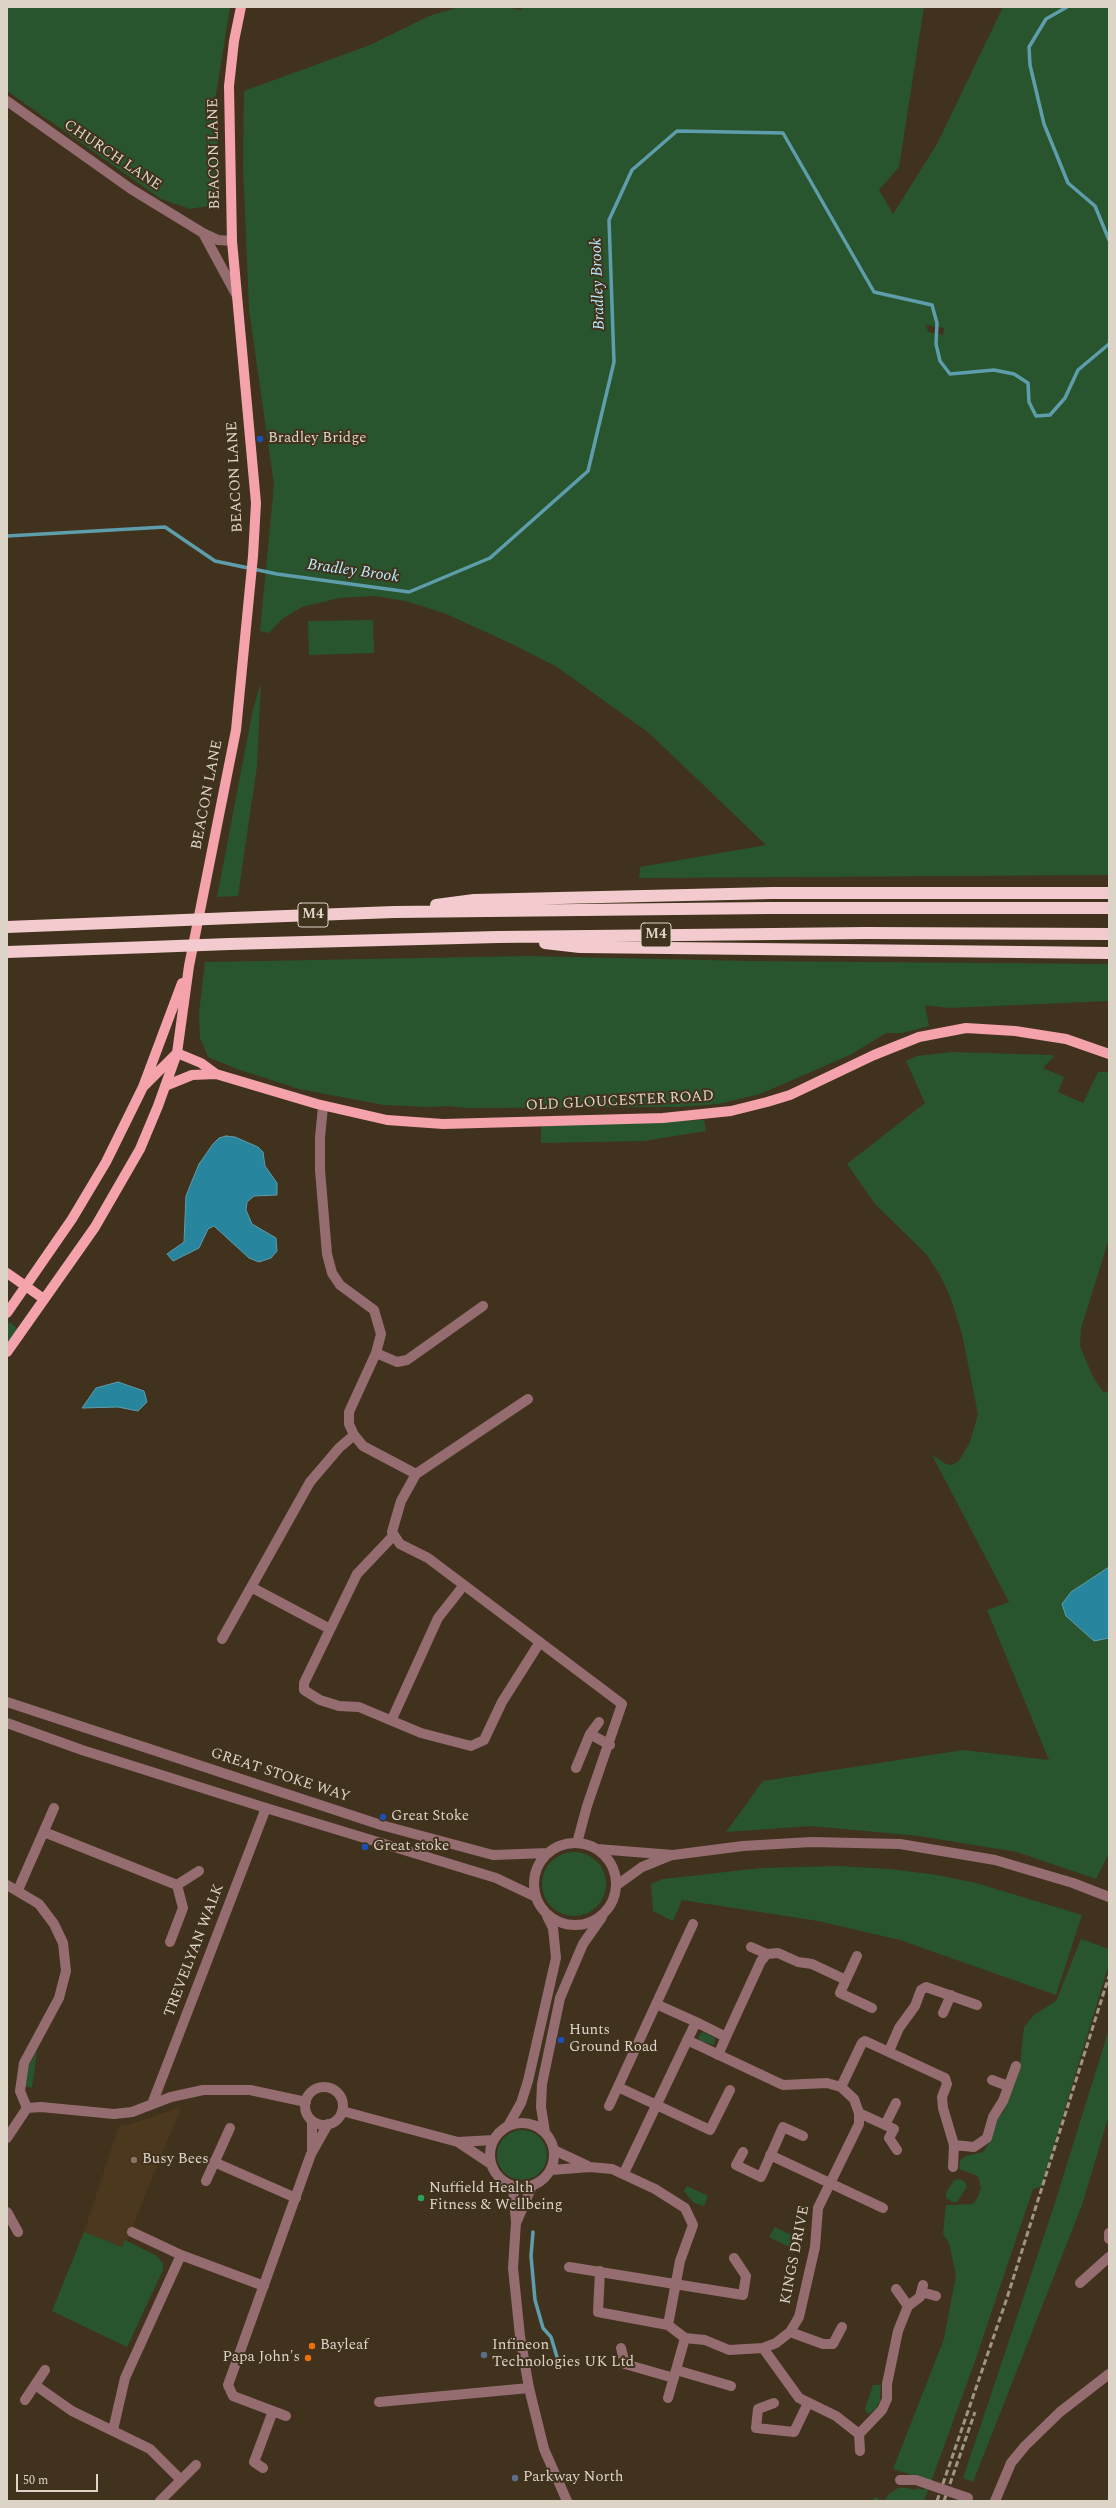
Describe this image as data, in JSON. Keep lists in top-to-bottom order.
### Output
{
  "streets": {
    "highway": ["M4"],
    "main road": ["BEACON LANE", "OLD GLOUCESTER ROAD"],
    "street": [
      "CHURCH LANE",
      "GREAT STOKE WAY",
      "TREVELYAN WALK",
      "KINGS DRIVE"
    ]
  },
  "crossings": [
    ["BEACON LANE", "CHURCH LANE"]
  ],
  "water": ["Bradley Brook"],
  "places": [
    "Bradley Bridge",
    "Great Stoke",
    "Great stoke",
    "Hunts Ground Road",
    "Busy Bees",
    "Nuffield Health Fitness & Wellbeing",
    "Bayleaf",
    "Infineon Technologies UK Ltd",
    "Papa John's",
    "Parkway North"
  ],
  "scale_bar": "50 m"
}
